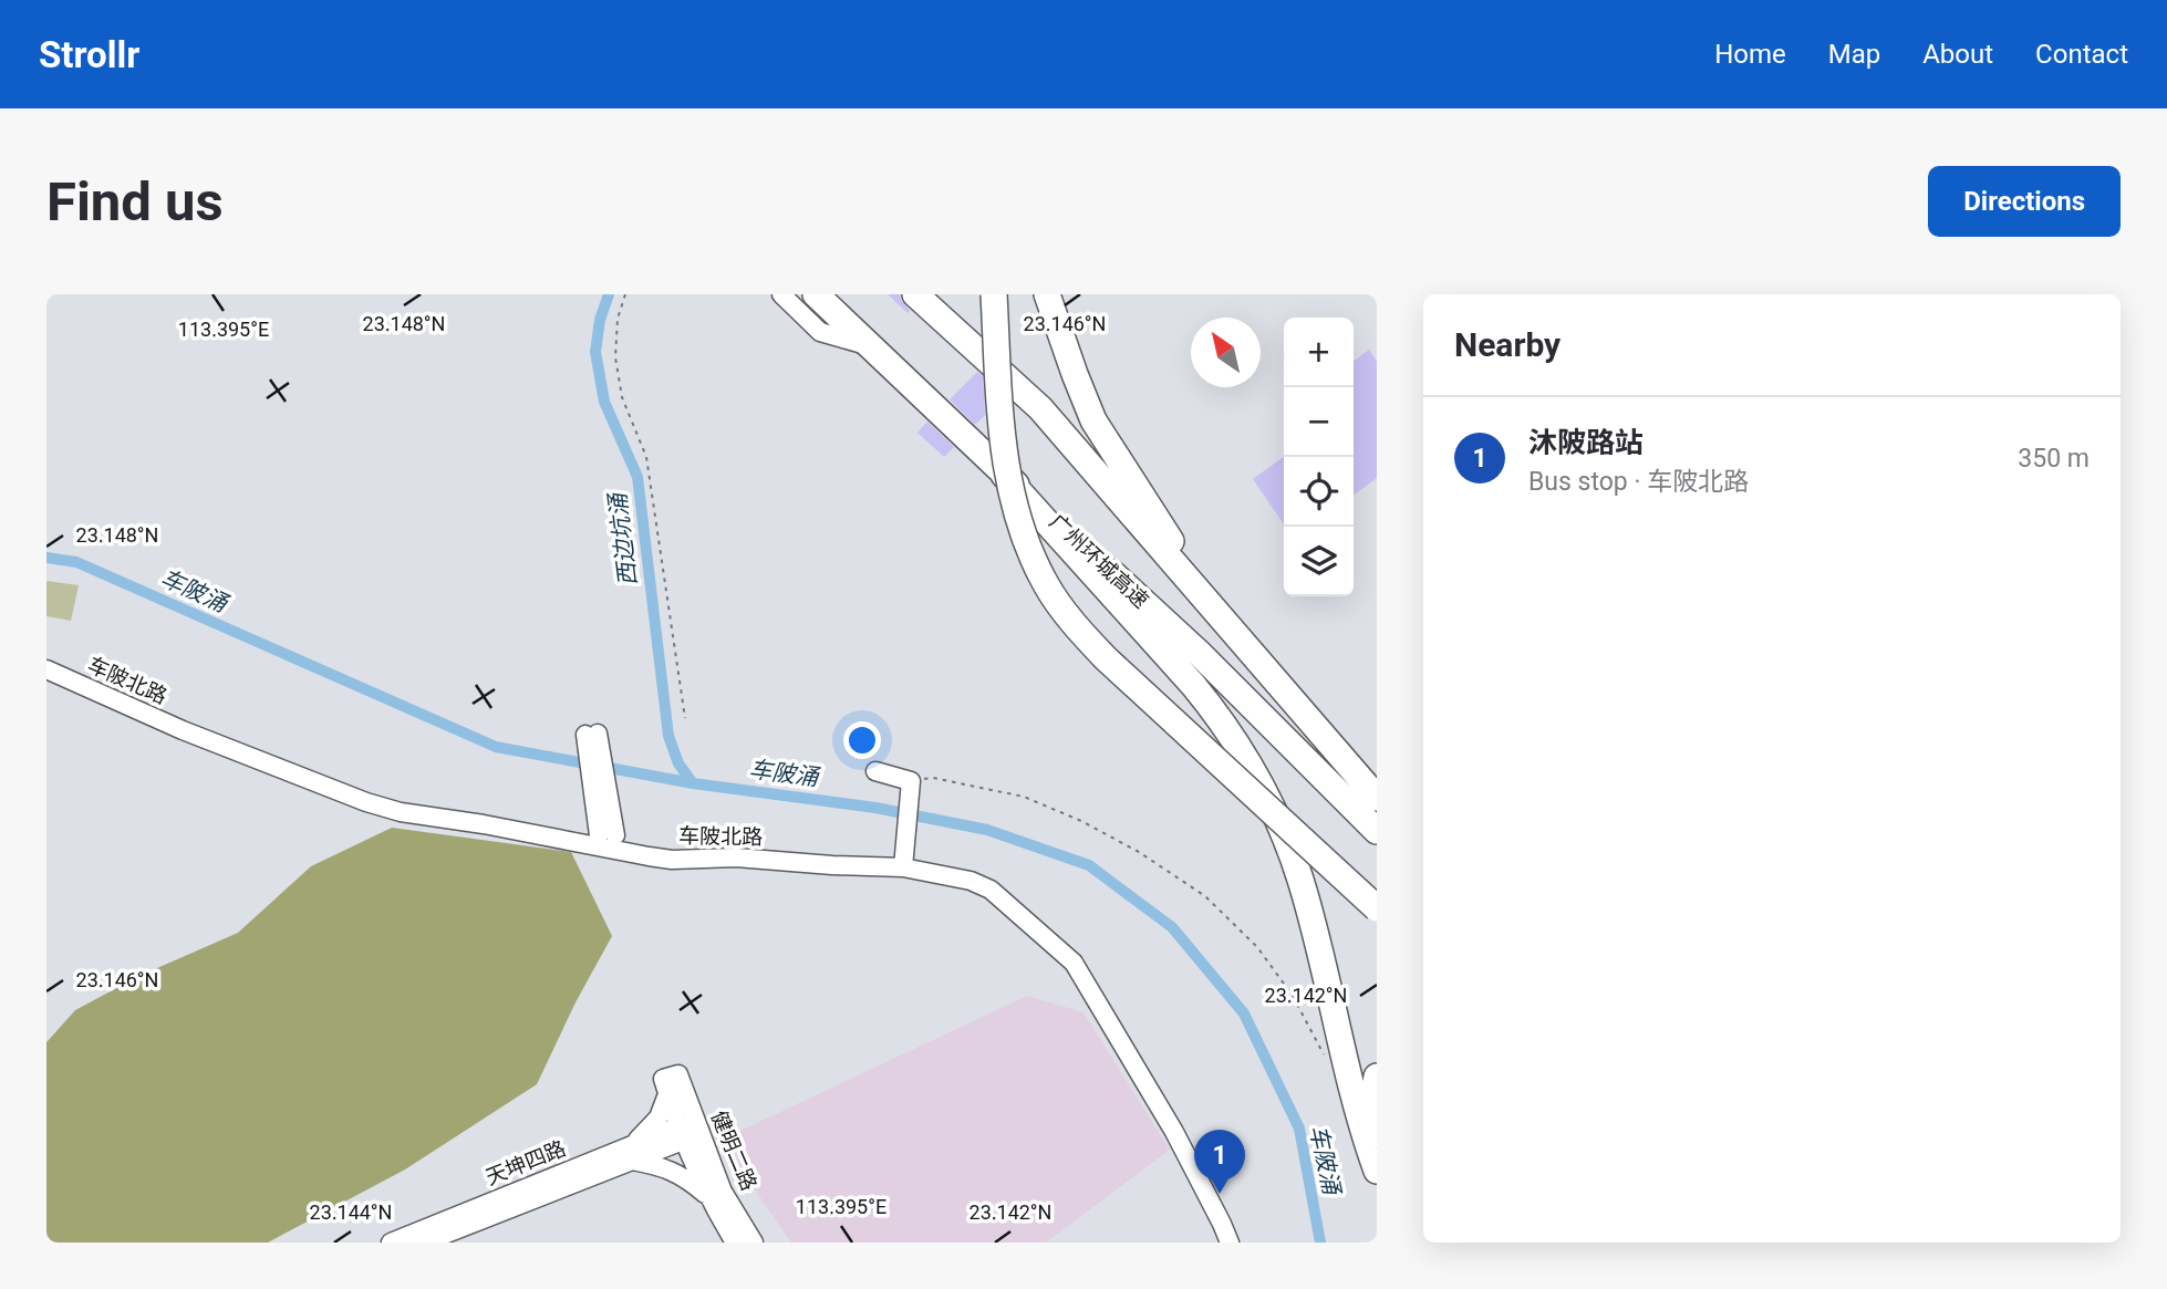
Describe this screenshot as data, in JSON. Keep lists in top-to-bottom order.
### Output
{
  "streets": {
    "highway": ["广州环城高速"],
    "street": ["车陂北路", "健明二路", "天坤四路"]
  },
  "crossings": [
    ["健明二路", "天坤四路"]
  ],
  "water": ["西边坑涌", "车陂涌"],
  "north": "top left",
  "page": {
    "header": "Strollr",
    "nav": [
      "Home",
      "Map",
      "About",
      "Contact"
    ],
    "buttons": "Directions",
    "title": "Find us",
    "heading": "Nearby",
    "map_buttons": ["+", "−"],
    "list": [
      {
        "mark": "1",
        "name": "沐陂路站",
        "note": "Bus stop · 车陂北路",
        "value": "350 m"
      }
    ],
    "pins": "1"
  },
  "coordinates": [
    "23.148°N",
    "23.146°N",
    "113.395°E",
    "23.142°N",
    "23.144°N"
  ]
}
